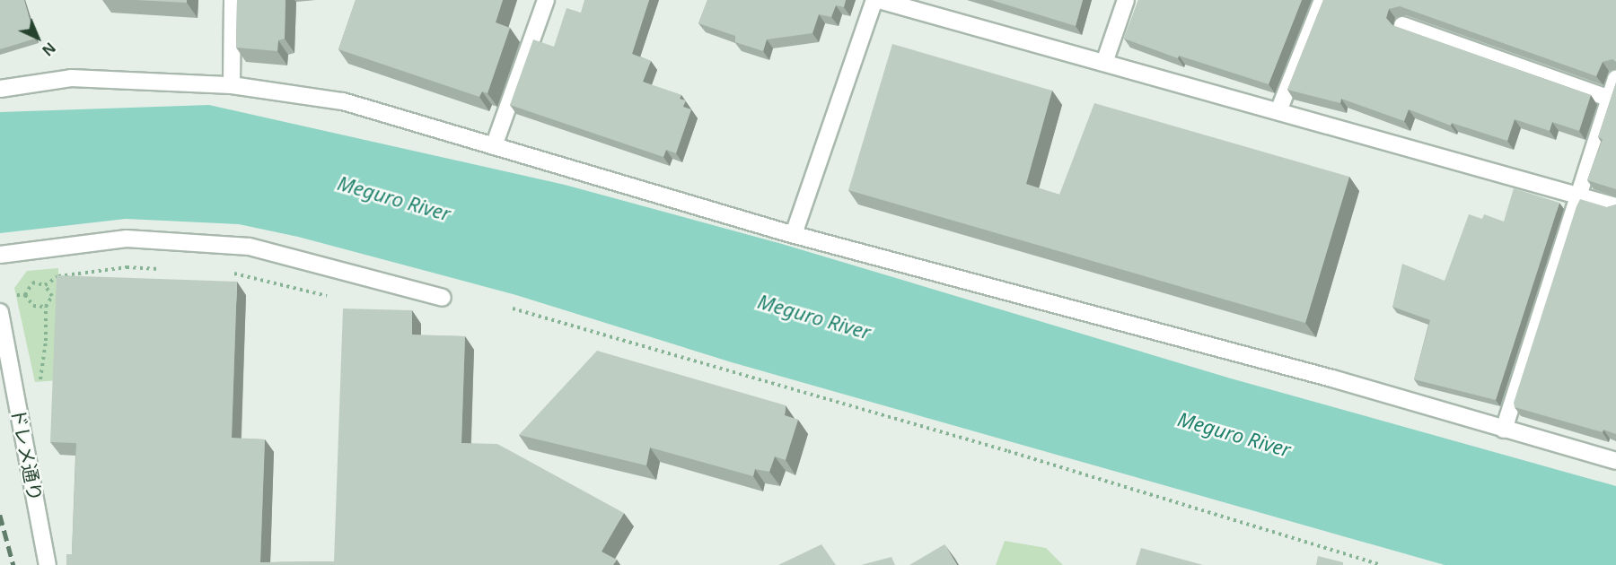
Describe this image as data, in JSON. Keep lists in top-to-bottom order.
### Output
{
  "streets": {
    "street": ["ドレメ通り"]
  },
  "water": ["Meguro River"],
  "north": "bottom right"
}
